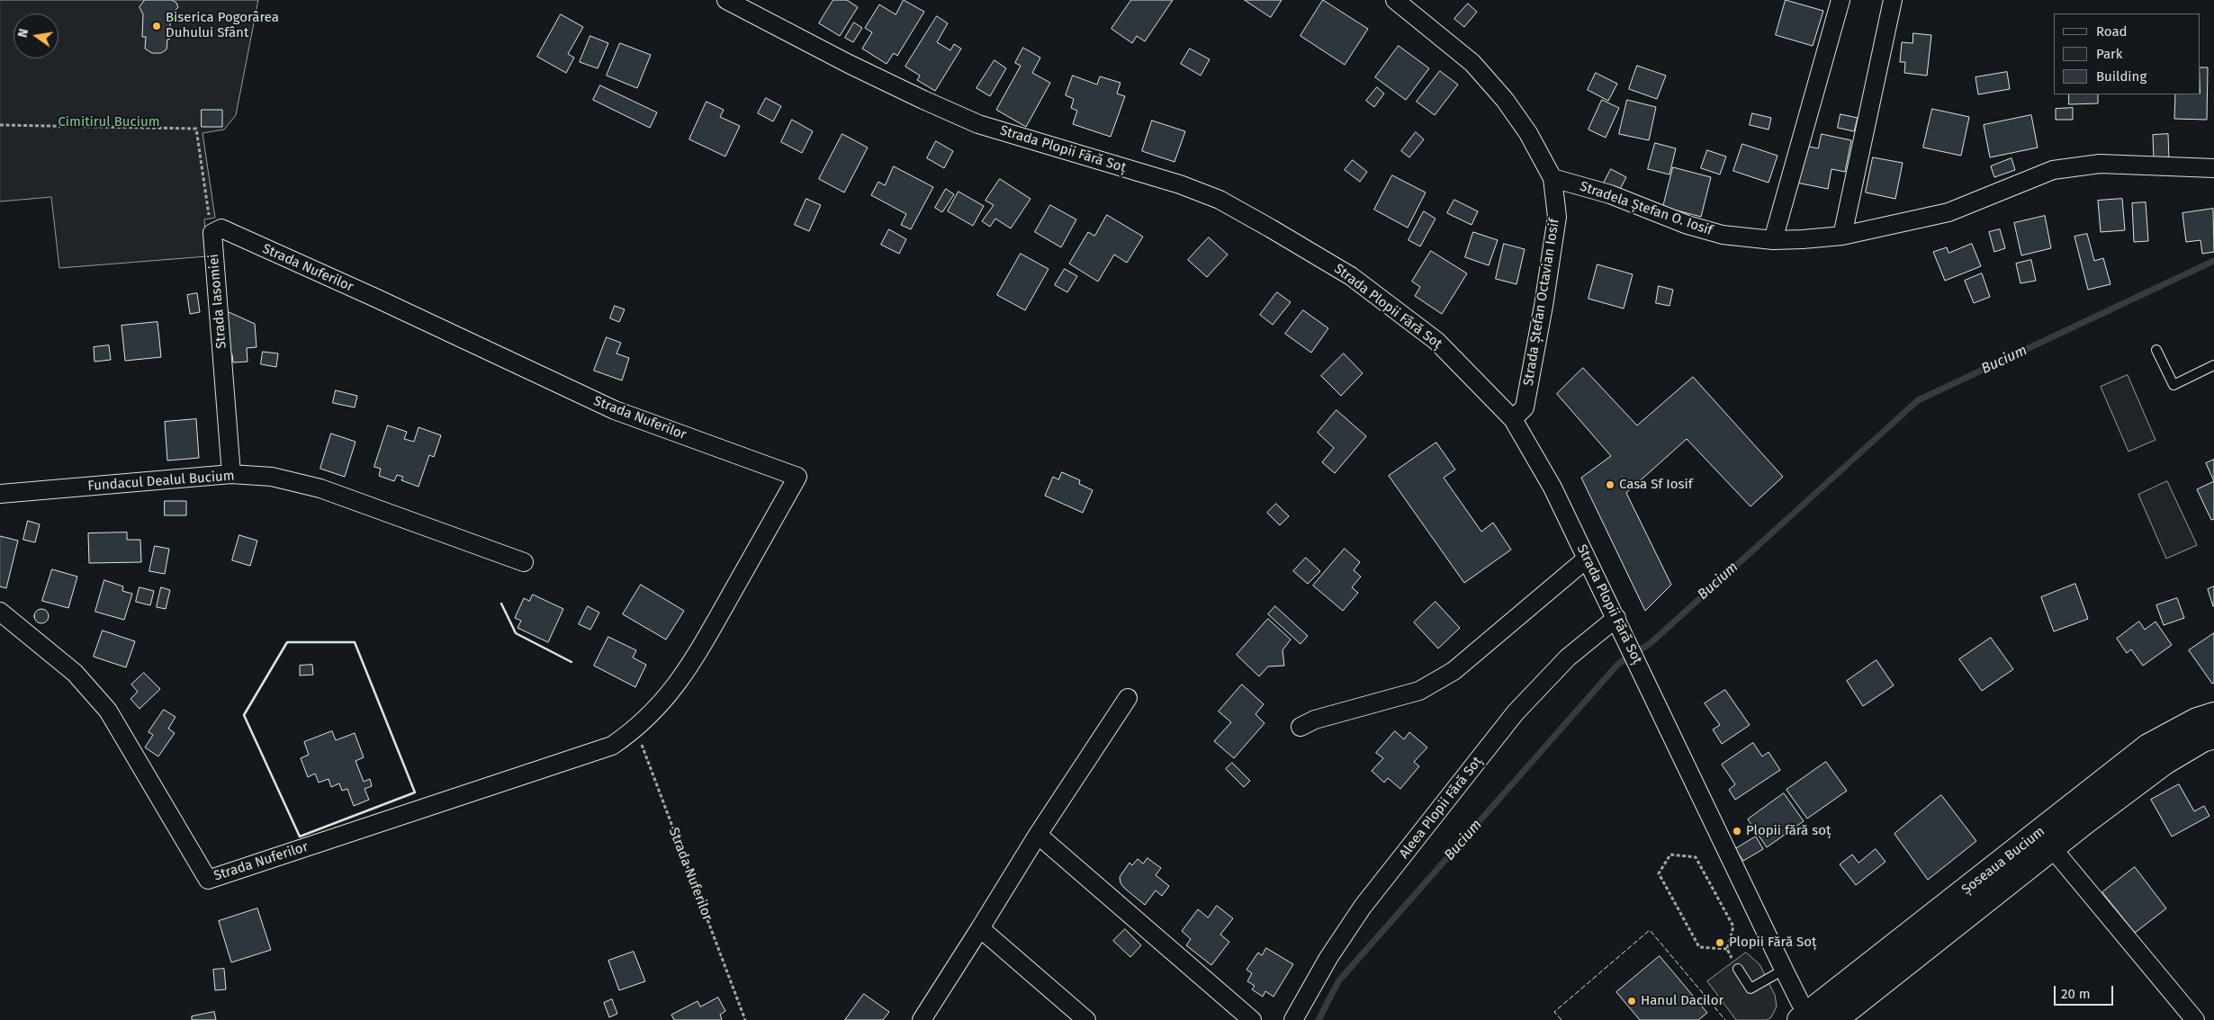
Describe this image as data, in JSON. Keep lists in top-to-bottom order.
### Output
{
  "streets": {
    "main road": ["Șoseaua Bucium"],
    "street": [
      "Strada Plopii Fără Soț",
      "Stradela Ștefan O. Iosif",
      "Strada Nuferilor",
      "Strada Iasomiei",
      "Strada Ștefan Octavian Iosif",
      "Fundacul Dealul Bucium",
      "Aleea Plopii Fără Soț"
    ]
  },
  "crossings": [
    ["Strada Plopii Fără Soț", "Strada Ștefan Octavian Iosif"],
    ["Strada Plopii Fără Soț", "Aleea Plopii Fără Soț"],
    ["Strada Plopii Fără Soț", "Șoseaua Bucium"],
    ["Stradela Ștefan O. Iosif", "Strada Ștefan Octavian Iosif"],
    ["Strada Nuferilor", "Strada Iasomiei"],
    ["Strada Iasomiei", "Fundacul Dealul Bucium"]
  ],
  "water": ["Bucium"],
  "parks": ["Cimitirul Bucium"],
  "places": [
    "Biserica Pogorârea Duhului Sfânt",
    "Casa Sf Iosif",
    "Plopii fără soț",
    "Plopii Fără Soț",
    "Hanul Dacilor"
  ],
  "legend": ["Road", "Park", "Building"],
  "scale_bar": "20 m",
  "north": "left"
}
